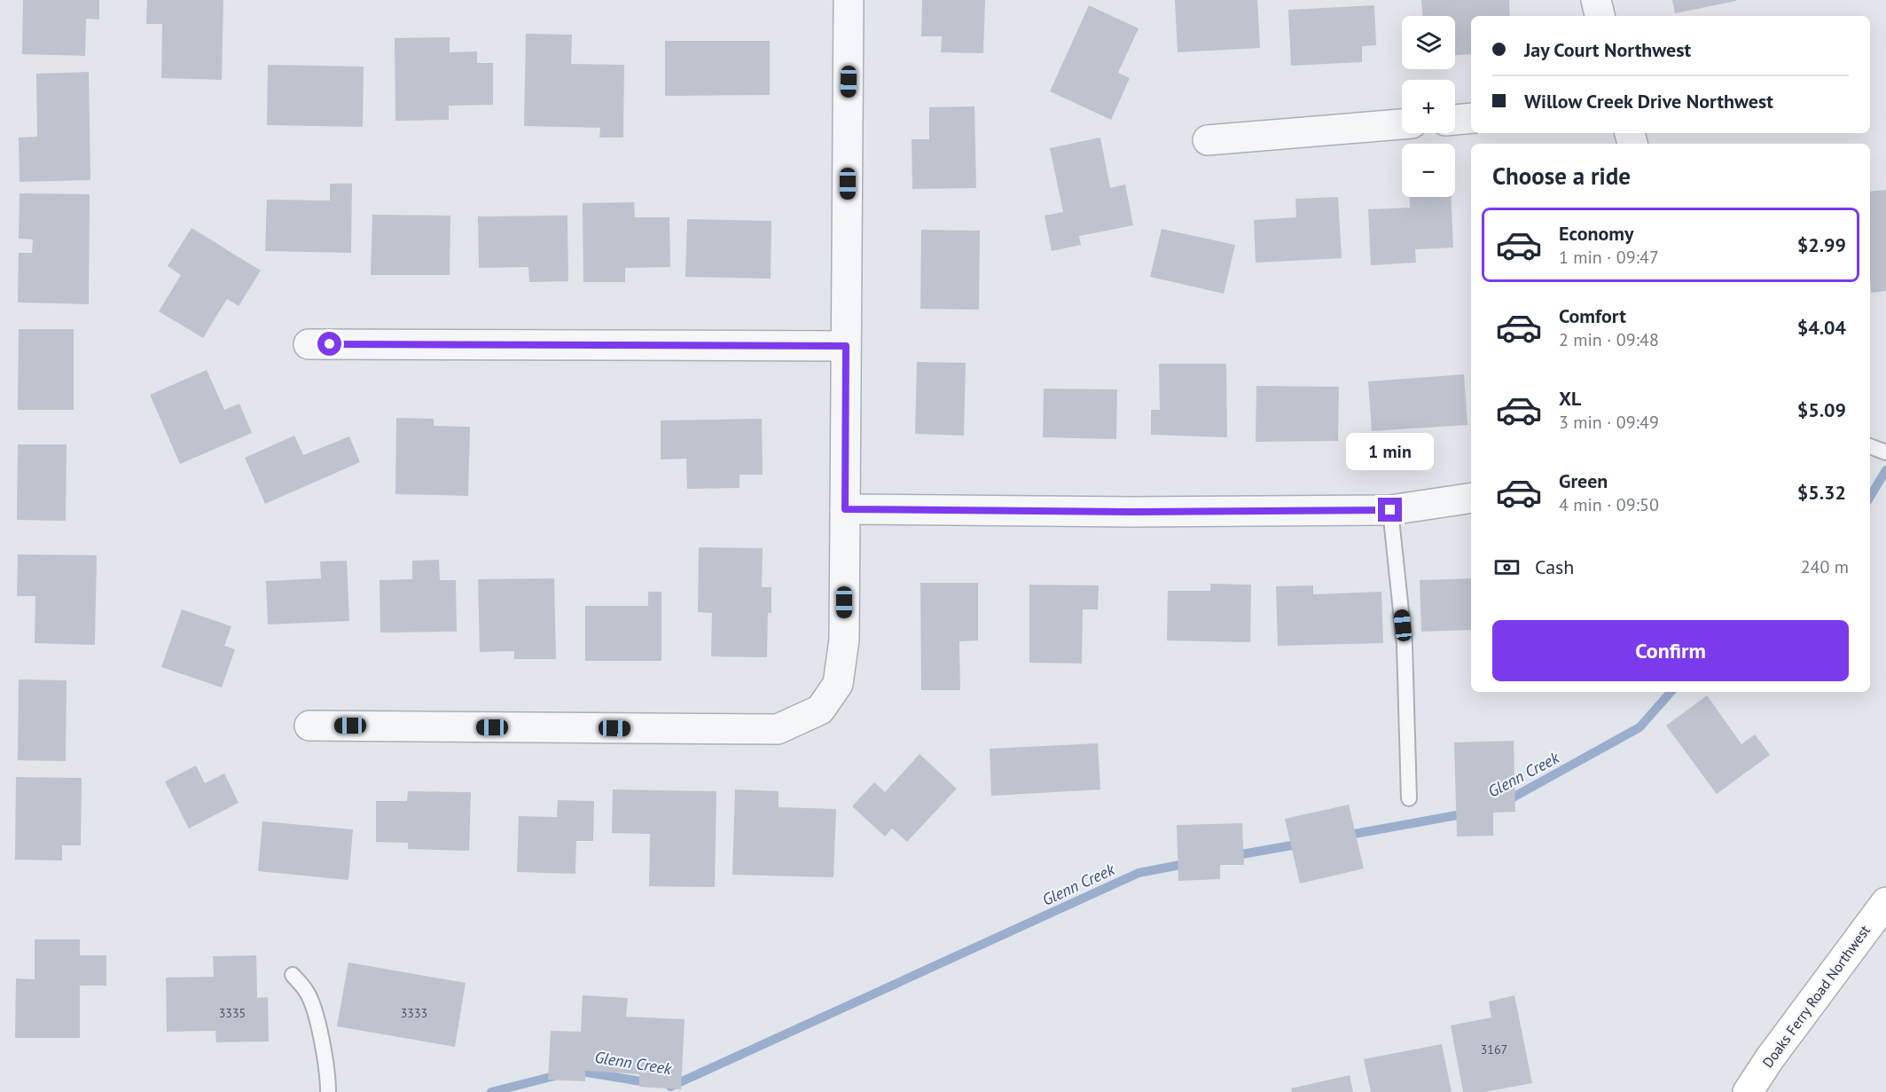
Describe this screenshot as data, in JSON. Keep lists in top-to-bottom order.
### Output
{
  "streets": {
    "main road": ["Doaks Ferry Road Northwest"]
  },
  "water": ["Glenn Creek"],
  "house_numbers": ["3335", "3333", "3167"],
  "page": {
    "map_buttons": ["+", "−"],
    "banner": ["Jay Court Northwest", "Willow Creek Drive Northwest"],
    "heading": "Choose a ride",
    "list": [
      {
        "name": "Economy",
        "note": "1 min · 09:47",
        "value": "$2.99"
      },
      {
        "name": "Comfort",
        "note": "2 min · 09:48",
        "value": "$4.04"
      },
      {
        "name": "XL",
        "note": "3 min · 09:49",
        "value": "$5.09"
      },
      {
        "name": "Green",
        "note": "4 min · 09:50",
        "value": "$5.32"
      }
    ],
    "bubble": "1 min",
    "pay": ["Cash", "240 m"],
    "buttons": "Confirm"
  }
}
